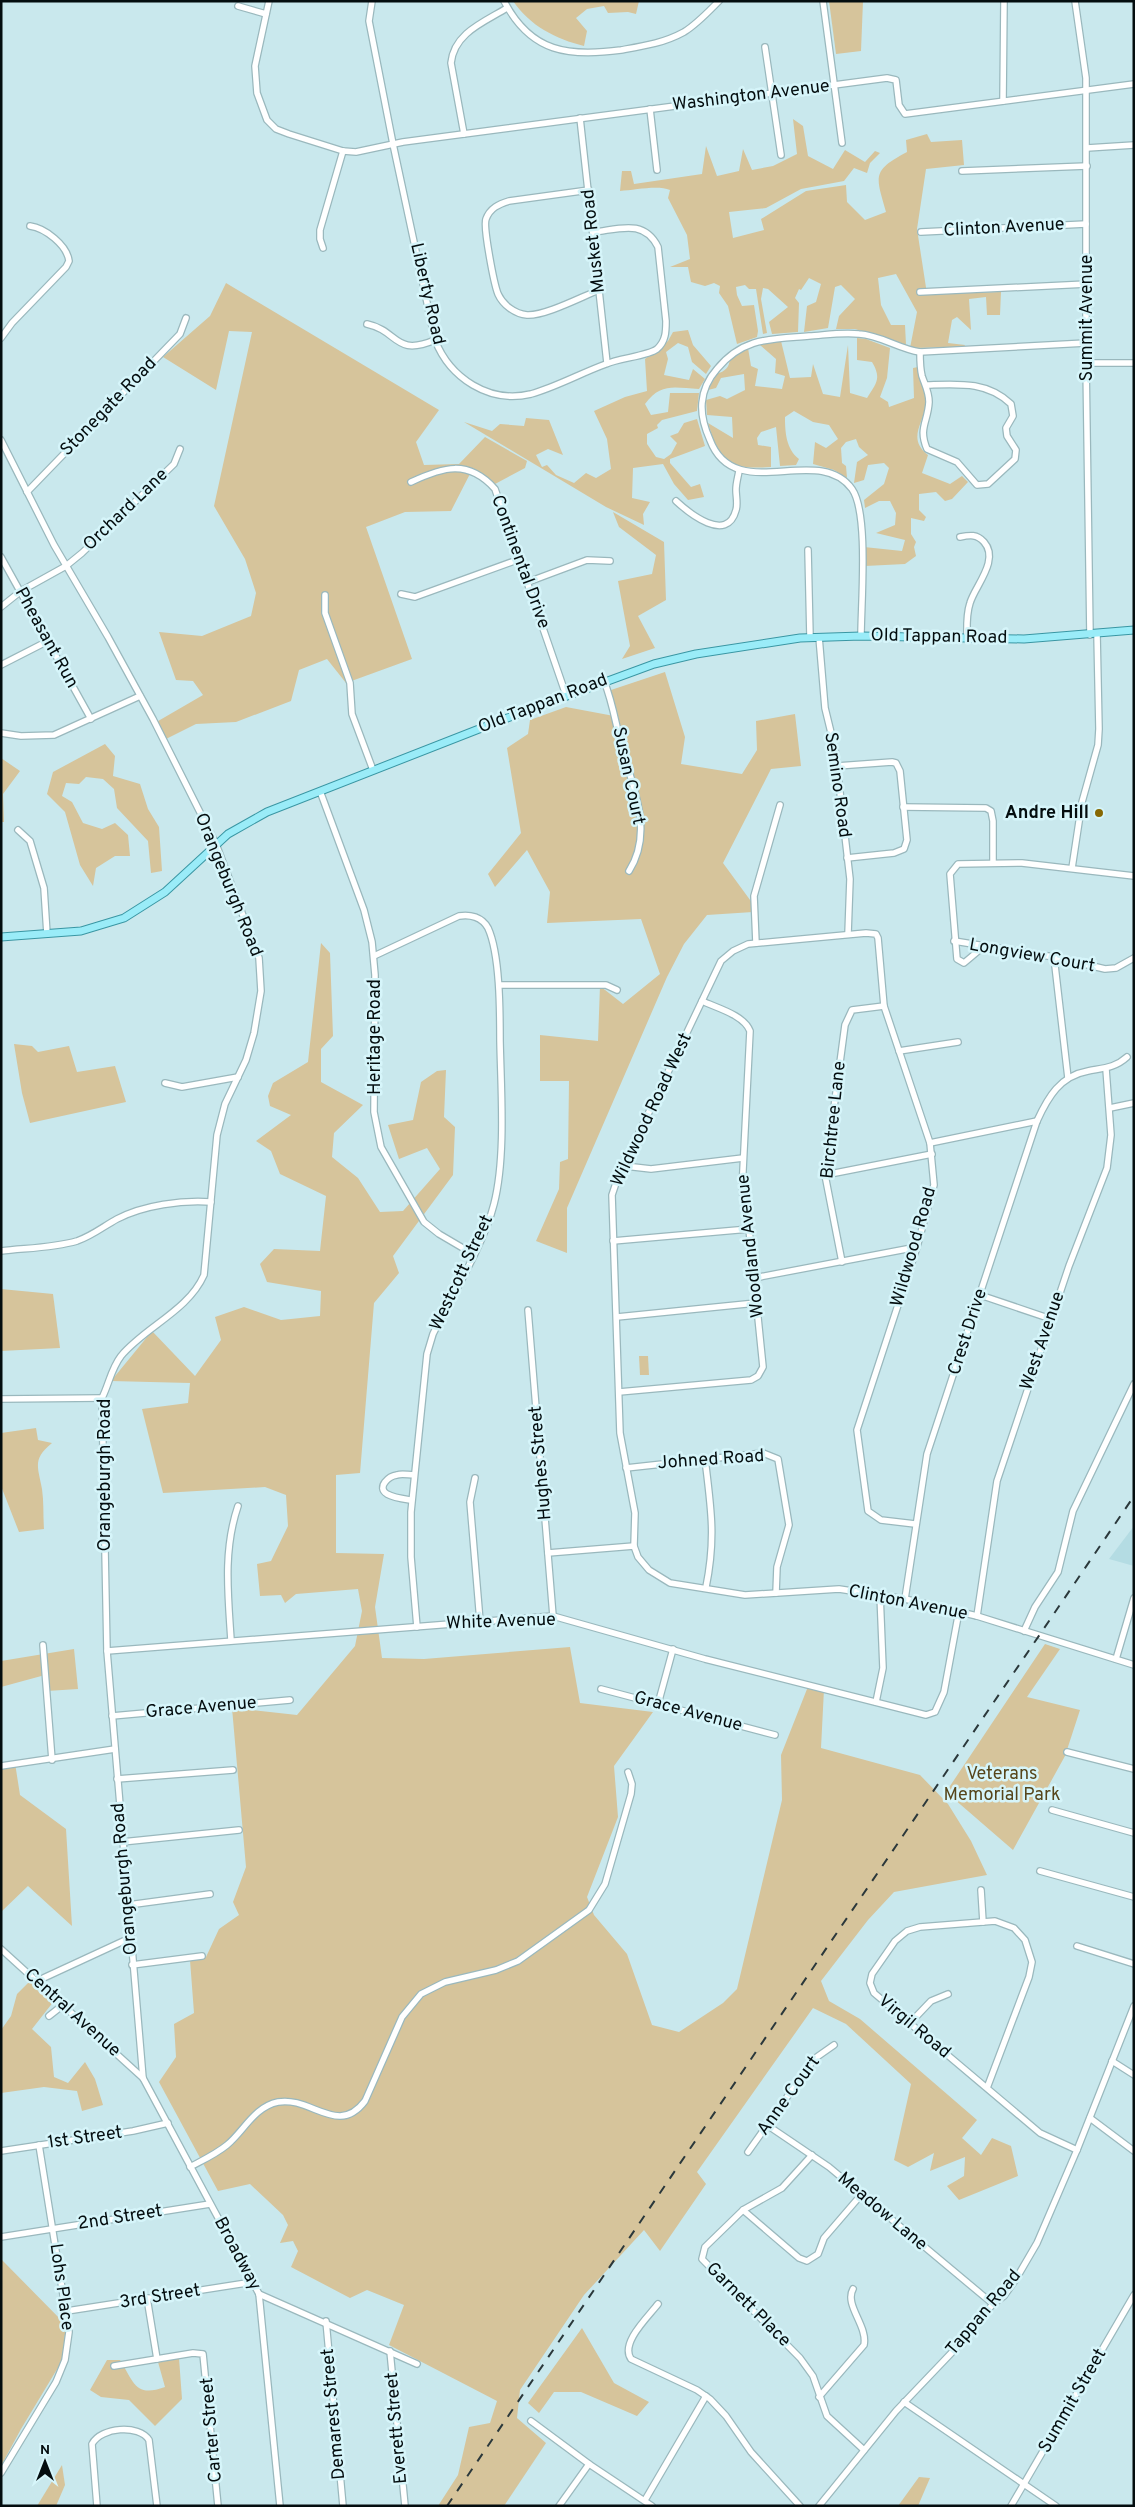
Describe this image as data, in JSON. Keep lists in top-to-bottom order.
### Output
{
  "streets": {
    "main road": ["Old Tappan Road"],
    "street": [
      "Washington Avenue",
      "Clinton Avenue",
      "Musket Road",
      "Liberty Road",
      "Summit Avenue",
      "Stonegate Road",
      "Orchard Lane",
      "Continental Drive",
      "Pheasant Run",
      "Susan Court",
      "Semino Road",
      "Orangeburgh Road",
      "Longview Court",
      "Heritage Road",
      "Wildwood Road West",
      "Birchtree Lane",
      "Woodland Avenue",
      "Wildwood Road",
      "Westcott Street",
      "Crest Drive",
      "West Avenue",
      "Johned Road",
      "Hughes Street",
      "White Avenue",
      "Grace Avenue",
      "Central Avenue",
      "Virgil Road",
      "Anne Court",
      "1st Street",
      "Meadow Lane",
      "2nd Street",
      "Broadway",
      "Lohs Place",
      "3rd Street",
      "Garnett Place",
      "Tappan Road",
      "Summit Street",
      "Demarest Street",
      "Everett Street",
      "Carter Street"
    ]
  },
  "crossings": [
    ["Washington Avenue", "Musket Road"],
    ["Washington Avenue", "Liberty Road"],
    ["Washington Avenue", "Summit Avenue"],
    ["Clinton Avenue", "Summit Avenue"],
    ["Clinton Avenue", "Wildwood Road West"],
    ["Clinton Avenue", "Crest Drive"],
    ["Clinton Avenue", "West Avenue"],
    ["Clinton Avenue", "Johned Road"],
    ["Clinton Avenue", "White Avenue"],
    ["Musket Road", "Liberty Road"],
    ["Summit Avenue", "Old Tappan Road"],
    ["Stonegate Road", "Orangeburgh Road"],
    ["Orchard Lane", "Pheasant Run"],
    ["Orchard Lane", "Orangeburgh Road"],
    ["Continental Drive", "Old Tappan Road"],
    ["Old Tappan Road", "Susan Court"],
    ["Old Tappan Road", "Semino Road"],
    ["Old Tappan Road", "Orangeburgh Road"],
    ["Old Tappan Road", "Heritage Road"],
    ["Semino Road", "Wildwood Road West"],
    ["Semino Road", "Wildwood Road"],
    ["Orangeburgh Road", "White Avenue"],
    ["Orangeburgh Road", "Grace Avenue"],
    ["Orangeburgh Road", "Central Avenue"],
    ["Orangeburgh Road", "Broadway"],
    ["Heritage Road", "Westcott Street"],
    ["Wildwood Road West", "Woodland Avenue"],
    ["Wildwood Road West", "Wildwood Road"],
    ["Wildwood Road West", "Johned Road"],
    ["Birchtree Lane", "Wildwood Road"],
    ["Wildwood Road", "Crest Drive"],
    ["Westcott Street", "White Avenue"],
    ["Hughes Street", "White Avenue"],
    ["Central Avenue", "Broadway"],
    ["Virgil Road", "Tappan Road"],
    ["Anne Court", "Meadow Lane"],
    ["1st Street", "Broadway"],
    ["1st Street", "Lohs Place"],
    ["Meadow Lane", "Garnett Place"],
    ["Meadow Lane", "Tappan Road"],
    ["2nd Street", "Broadway"],
    ["2nd Street", "Lohs Place"],
    ["Broadway", "3rd Street"],
    ["Lohs Place", "3rd Street"],
    ["Garnett Place", "Tappan Road"]
  ],
  "parks": ["Veterans Memorial Park"],
  "places": ["Andre Hill"],
  "north": "top"
}
